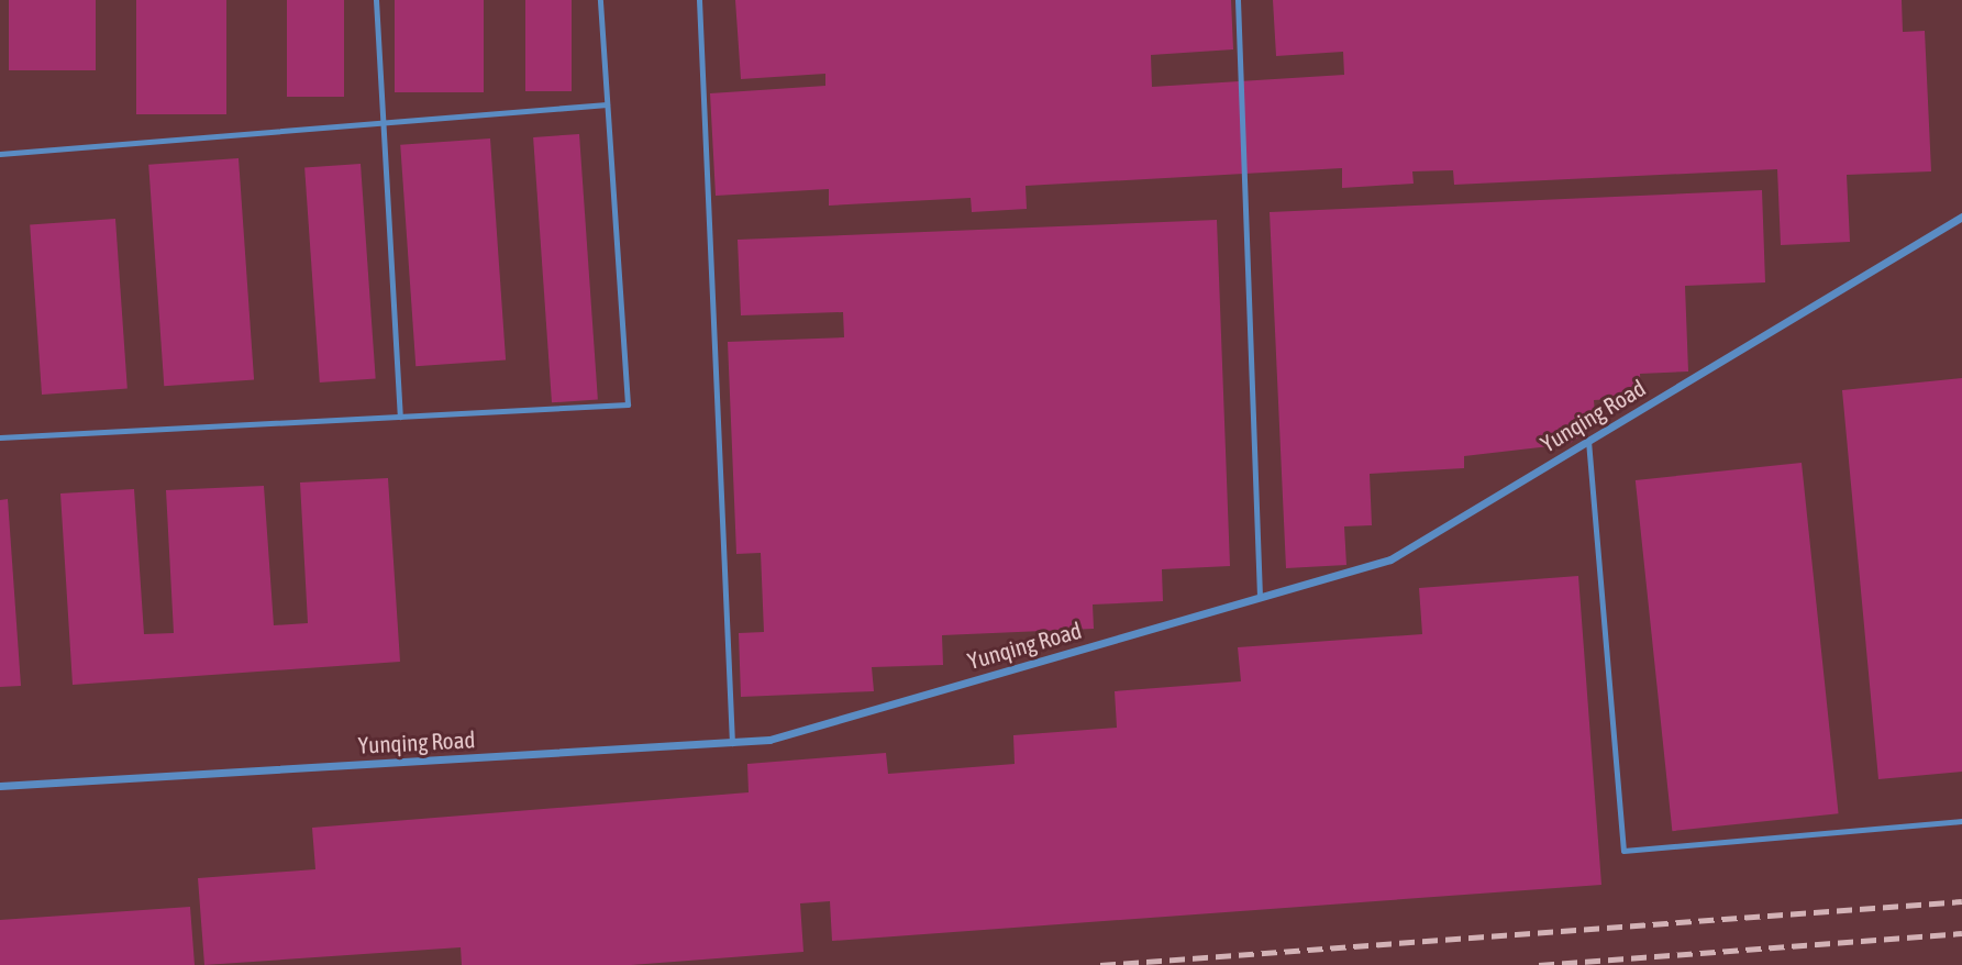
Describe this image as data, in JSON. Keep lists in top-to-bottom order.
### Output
{
  "streets": {
    "street": ["Yunqing Road"]
  }
}
